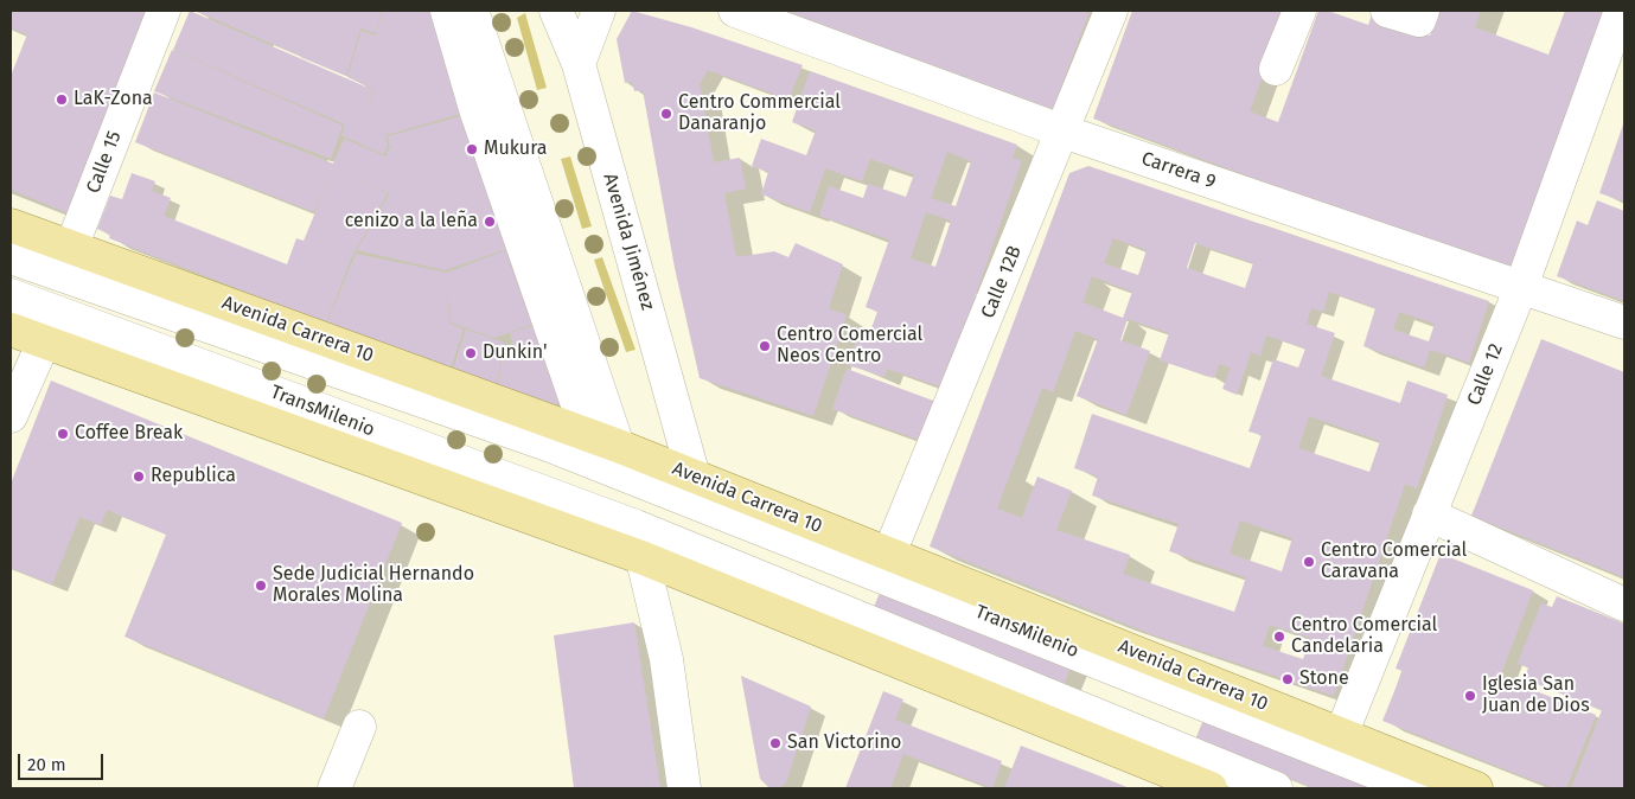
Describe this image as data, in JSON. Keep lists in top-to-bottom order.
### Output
{
  "streets": {
    "main road": ["Avenida Carrera 10"],
    "street": [
      "Calle 15",
      "Carrera 9",
      "Avenida Jiménez",
      "Calle 12B",
      "Calle 12",
      "TransMilenio"
    ]
  },
  "crossings": [
    ["Calle 15", "Avenida Carrera 10"],
    ["Carrera 9", "Calle 12B"],
    ["Carrera 9", "Calle 12"],
    ["Avenida Jiménez", "Avenida Carrera 10"],
    ["Calle 12B", "Avenida Carrera 10"],
    ["Avenida Carrera 10", "Calle 12"],
    ["Avenida Carrera 10", "TransMilenio"]
  ],
  "places": [
    "LaK-Zona",
    "Centro Commercial Danaranjo",
    "Mukura",
    "cenizo a la leña",
    "Centro Comercial Neos Centro",
    "Dunkin'",
    "Coffee Break",
    "Republica",
    "Centro Comercial Caravana",
    "Sede Judicial Hernando Morales Molina",
    "Centro Comercial Candelaria",
    "Stone",
    "Iglesia San Juan de Dios",
    "San Victorino"
  ],
  "scale_bar": "20 m"
}
